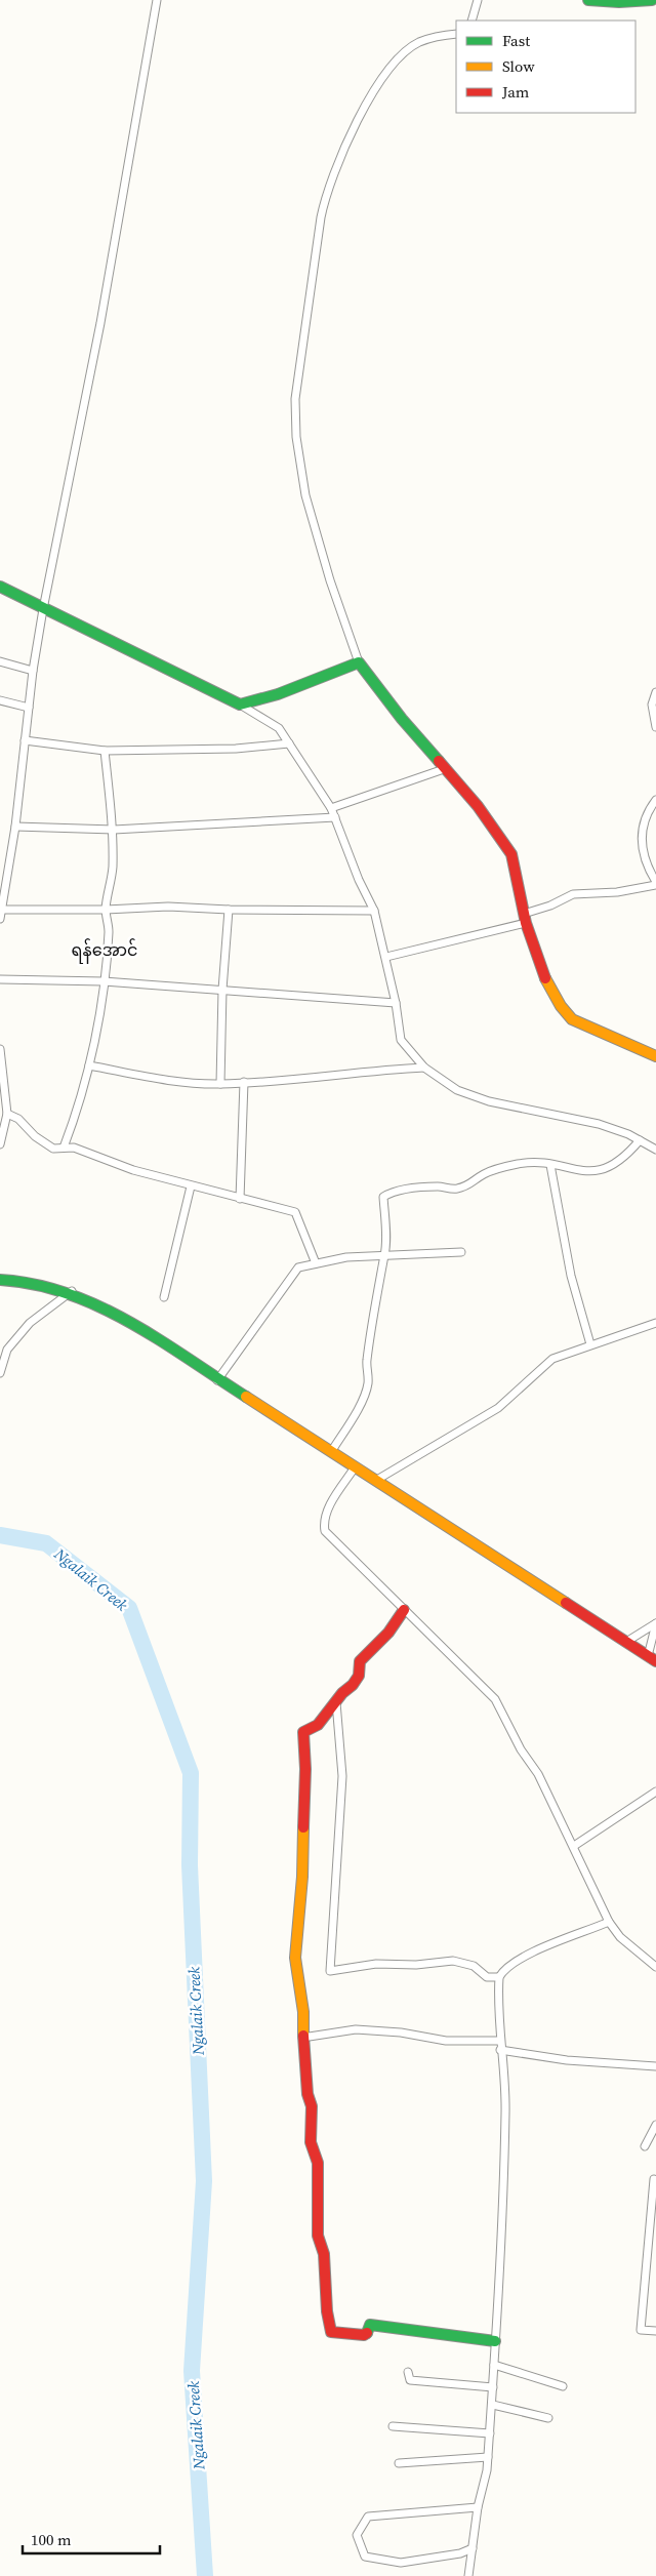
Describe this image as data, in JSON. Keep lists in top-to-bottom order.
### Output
{
  "districts": ["ရန်အောင်"],
  "water": ["Ngalaik Creek"],
  "legend": ["Fast", "Slow", "Jam"],
  "scale_bar": "100 m"
}
